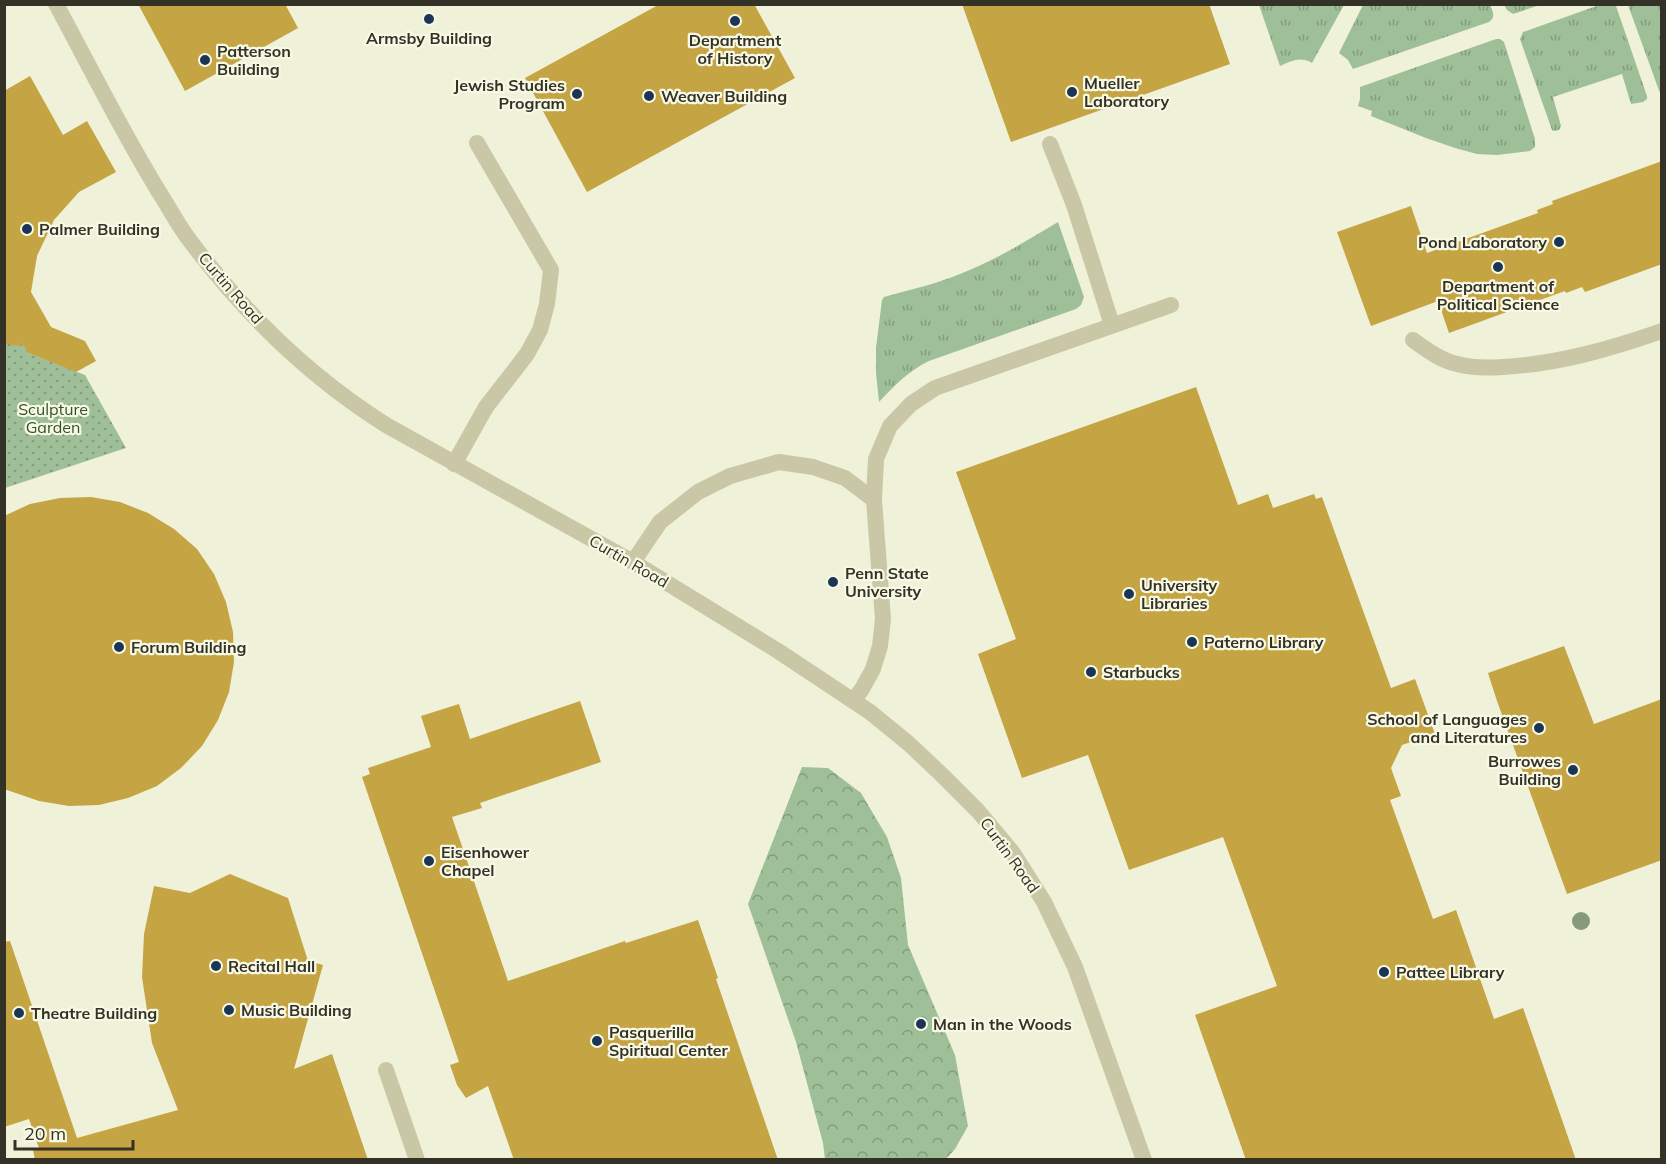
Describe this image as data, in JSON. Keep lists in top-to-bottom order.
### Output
{
  "streets": {
    "street": ["Curtin Road"]
  },
  "parks": ["Sculpture Garden"],
  "places": [
    "Armsby Building",
    "Department of History",
    "Patterson Building",
    "Mueller Laboratory",
    "Jewish Studies Program",
    "Weaver Building",
    "Palmer Building",
    "Pond Laboratory",
    "Department of Political Science",
    "Penn State University",
    "University Libraries",
    "Paterno Library",
    "Forum Building",
    "Starbucks",
    "School of Languages and Literatures",
    "Burrowes Building",
    "Eisenhower Chapel",
    "Recital Hall",
    "Pattee Library",
    "Music Building",
    "Theatre Building",
    "Man in the Woods",
    "Pasquerilla Spiritual Center"
  ],
  "scale_bar": "20 m"
}
